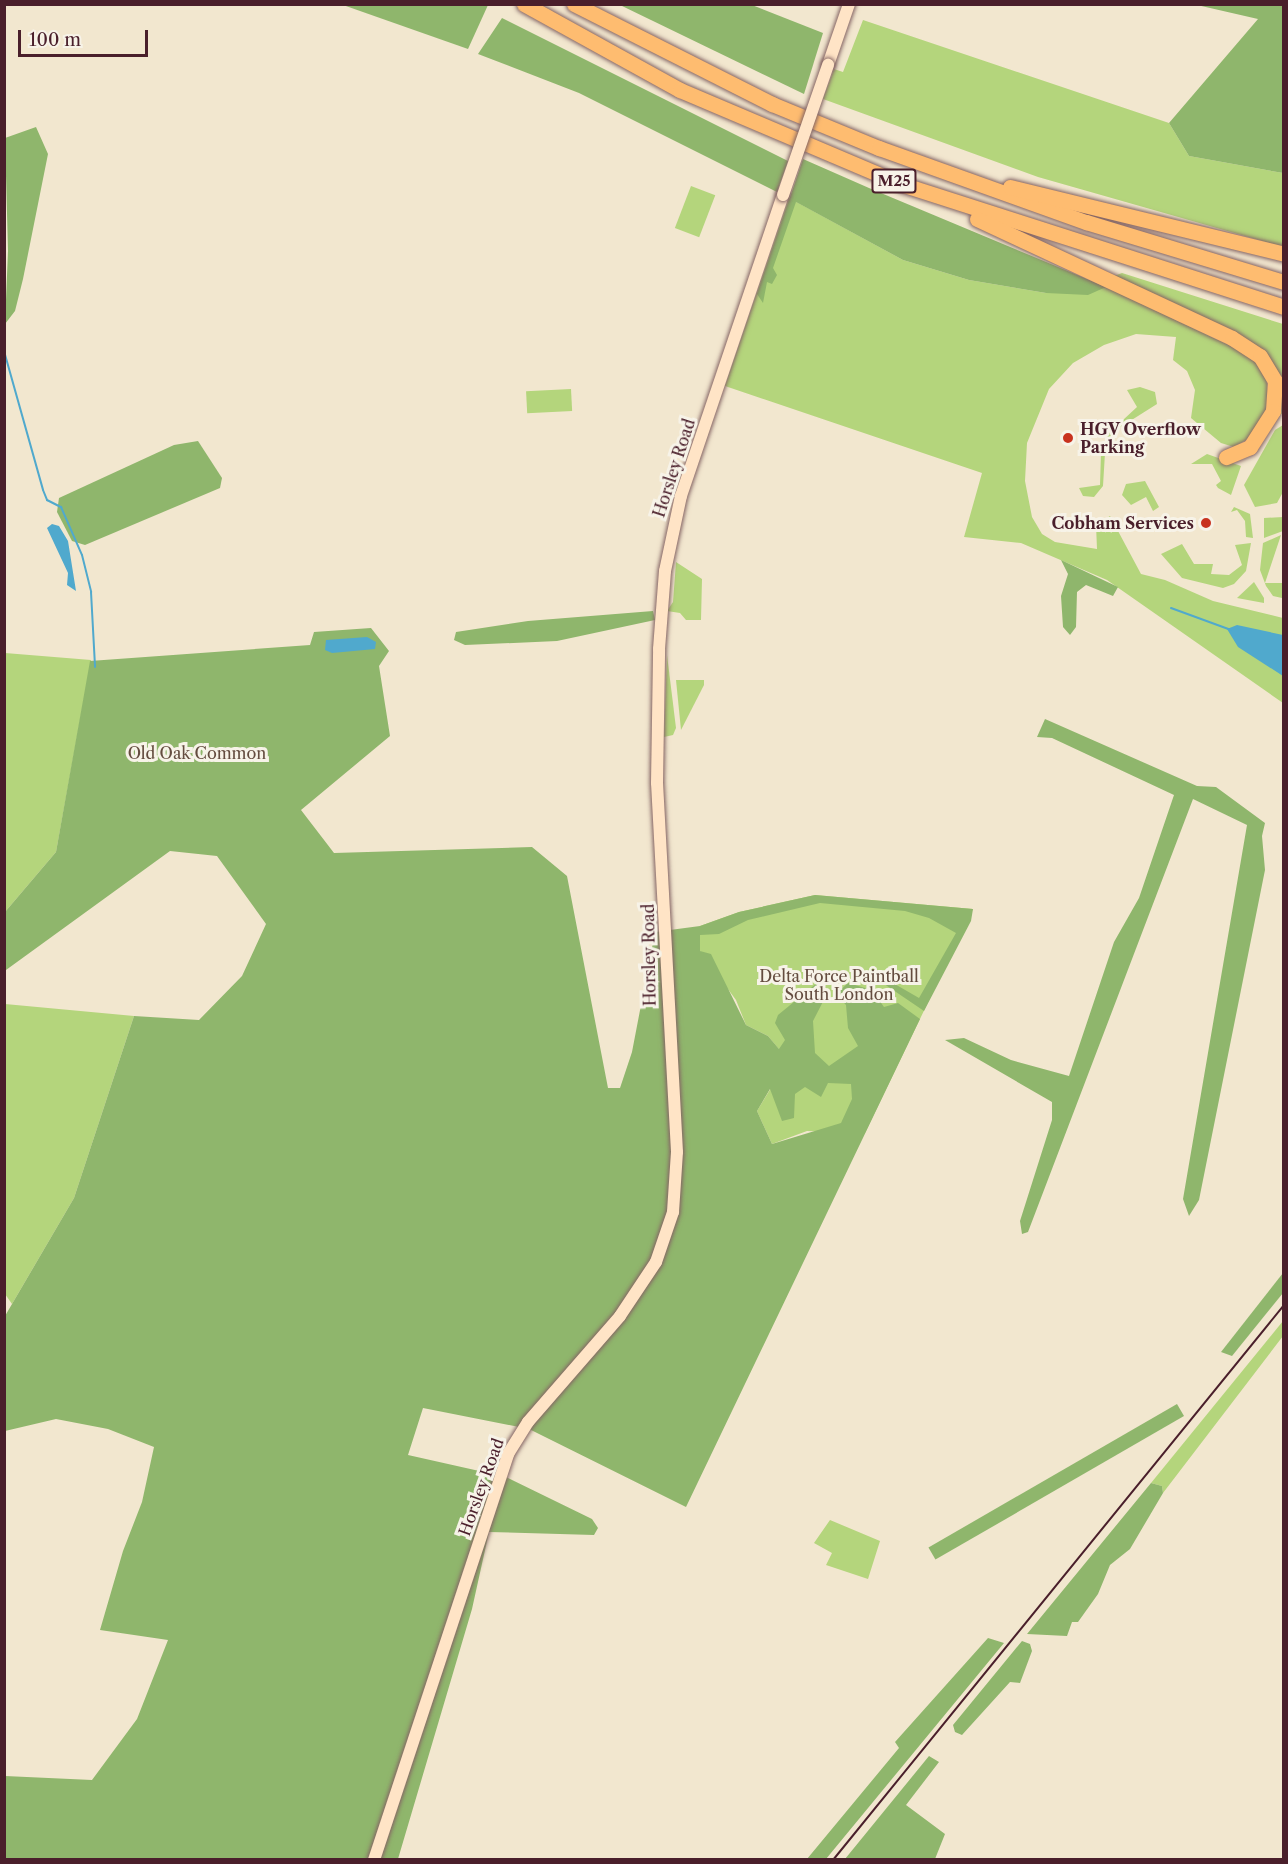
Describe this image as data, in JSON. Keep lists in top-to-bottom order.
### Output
{
  "streets": {
    "highway": ["M25"],
    "street": ["Horsley Road"]
  },
  "parks": ["Old Oak Common", "Delta Force Paintball South London"],
  "places": ["HGV Overflow Parking", "Cobham Services"],
  "scale_bar": "100 m"
}
